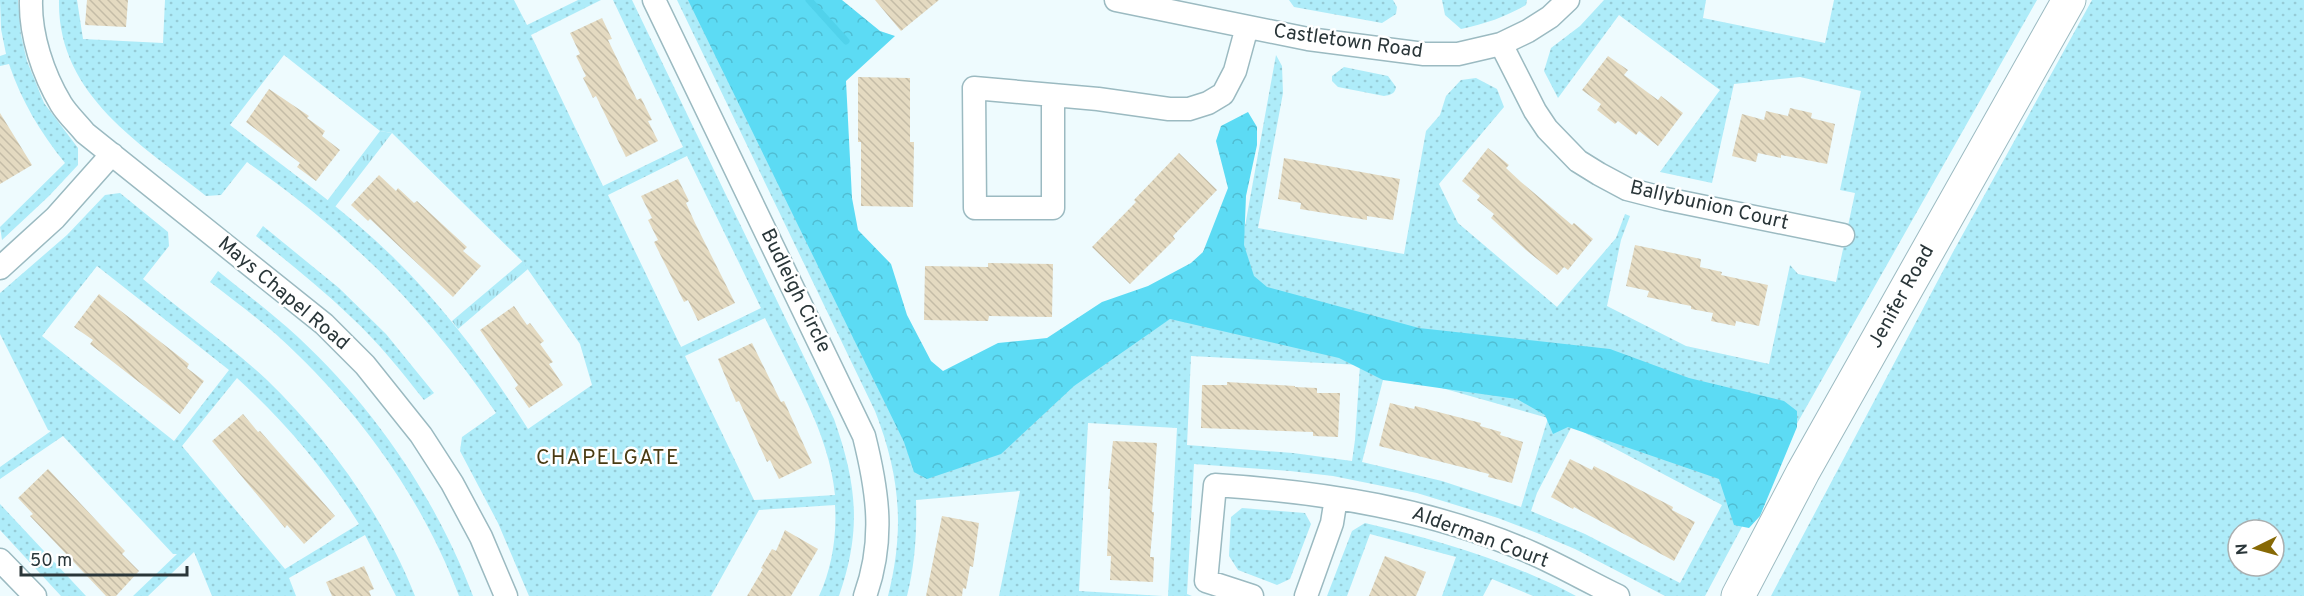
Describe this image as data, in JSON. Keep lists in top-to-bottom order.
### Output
{
  "streets": {
    "street": [
      "Castletown Road",
      "Ballybunion Court",
      "Budleigh Circle",
      "Mays Chapel Road",
      "Jenifer Road",
      "Alderman Court"
    ]
  },
  "crossings": [
    ["Castletown Road", "Ballybunion Court"]
  ],
  "districts": ["CHAPELGATE"],
  "scale_bar": "50 m",
  "north": "left"
}
